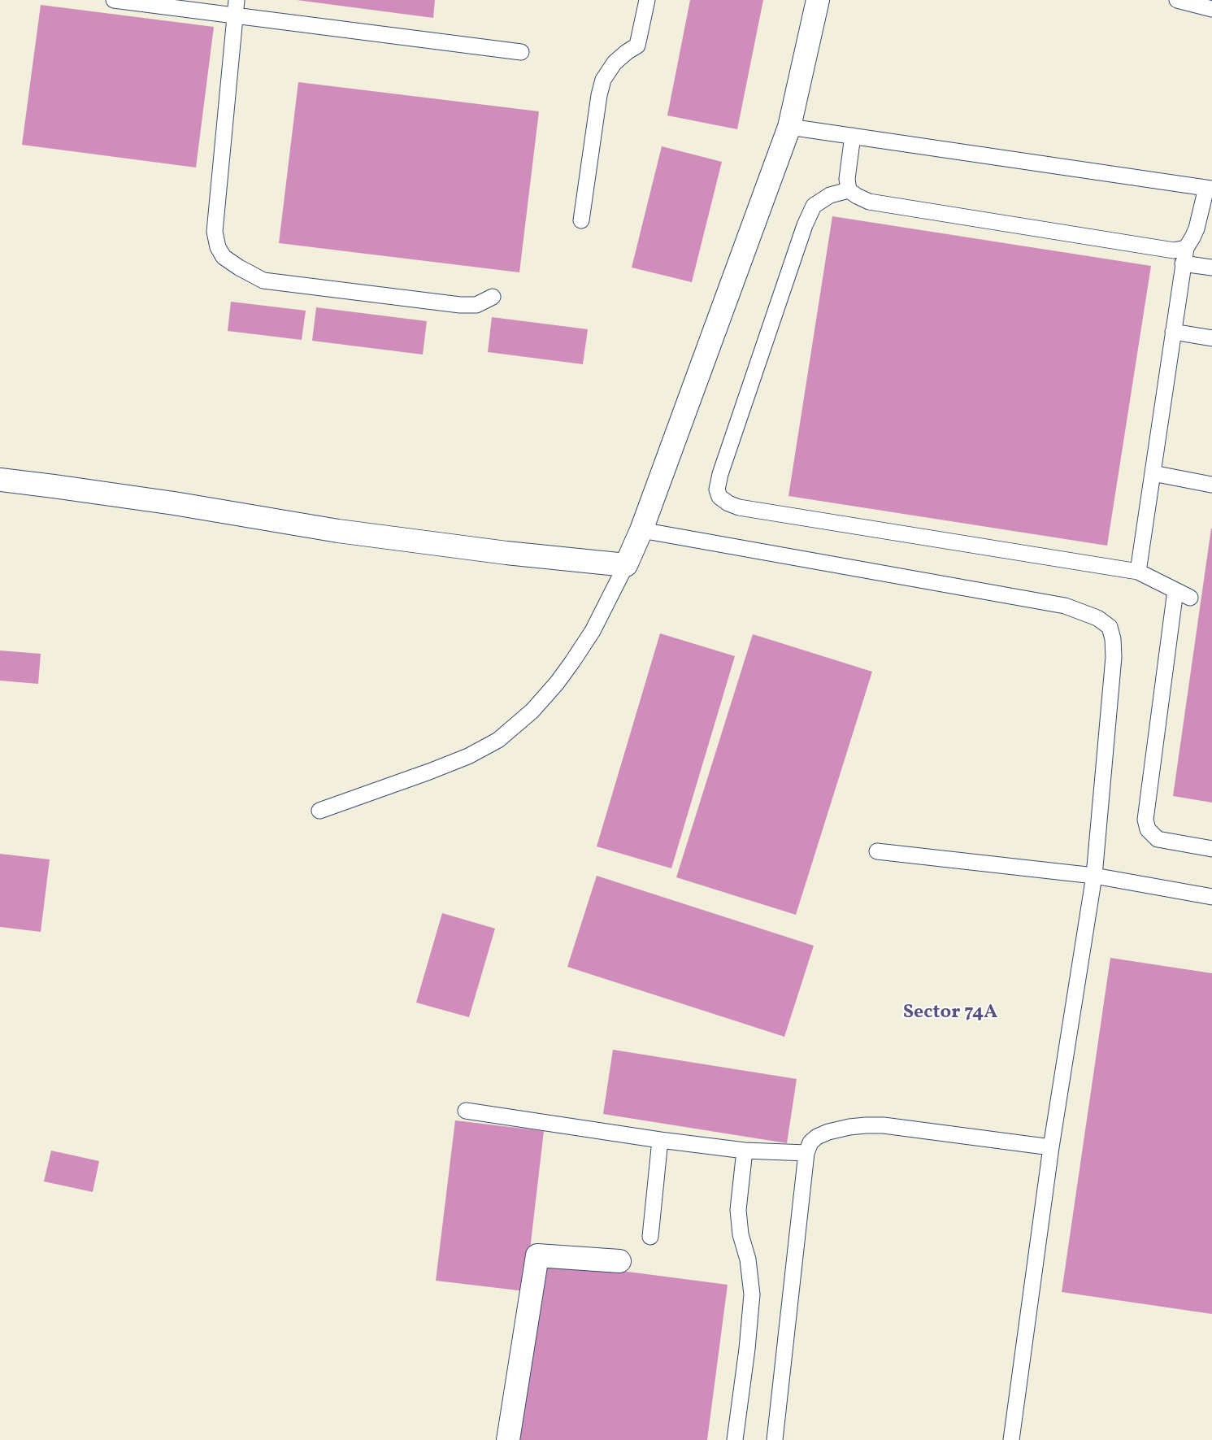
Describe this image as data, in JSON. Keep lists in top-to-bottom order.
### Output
{
  "districts": ["Sector 74A"]
}
